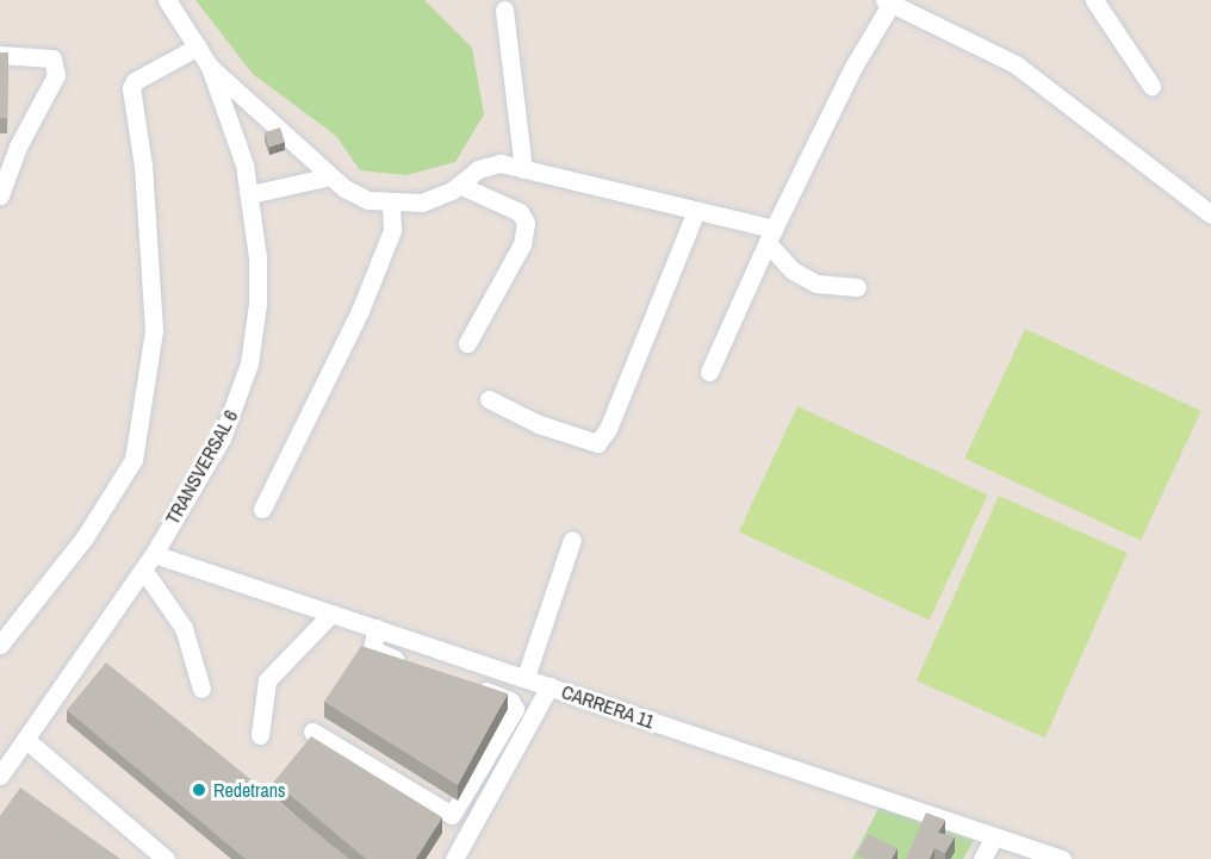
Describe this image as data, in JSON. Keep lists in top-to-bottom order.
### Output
{
  "streets": {
    "street": ["TRANSVERSAL 6", "CARRERA 11"]
  },
  "crossings": [
    ["TRANSVERSAL 6", "CARRERA 11"]
  ],
  "places": ["Redetrans"]
}
